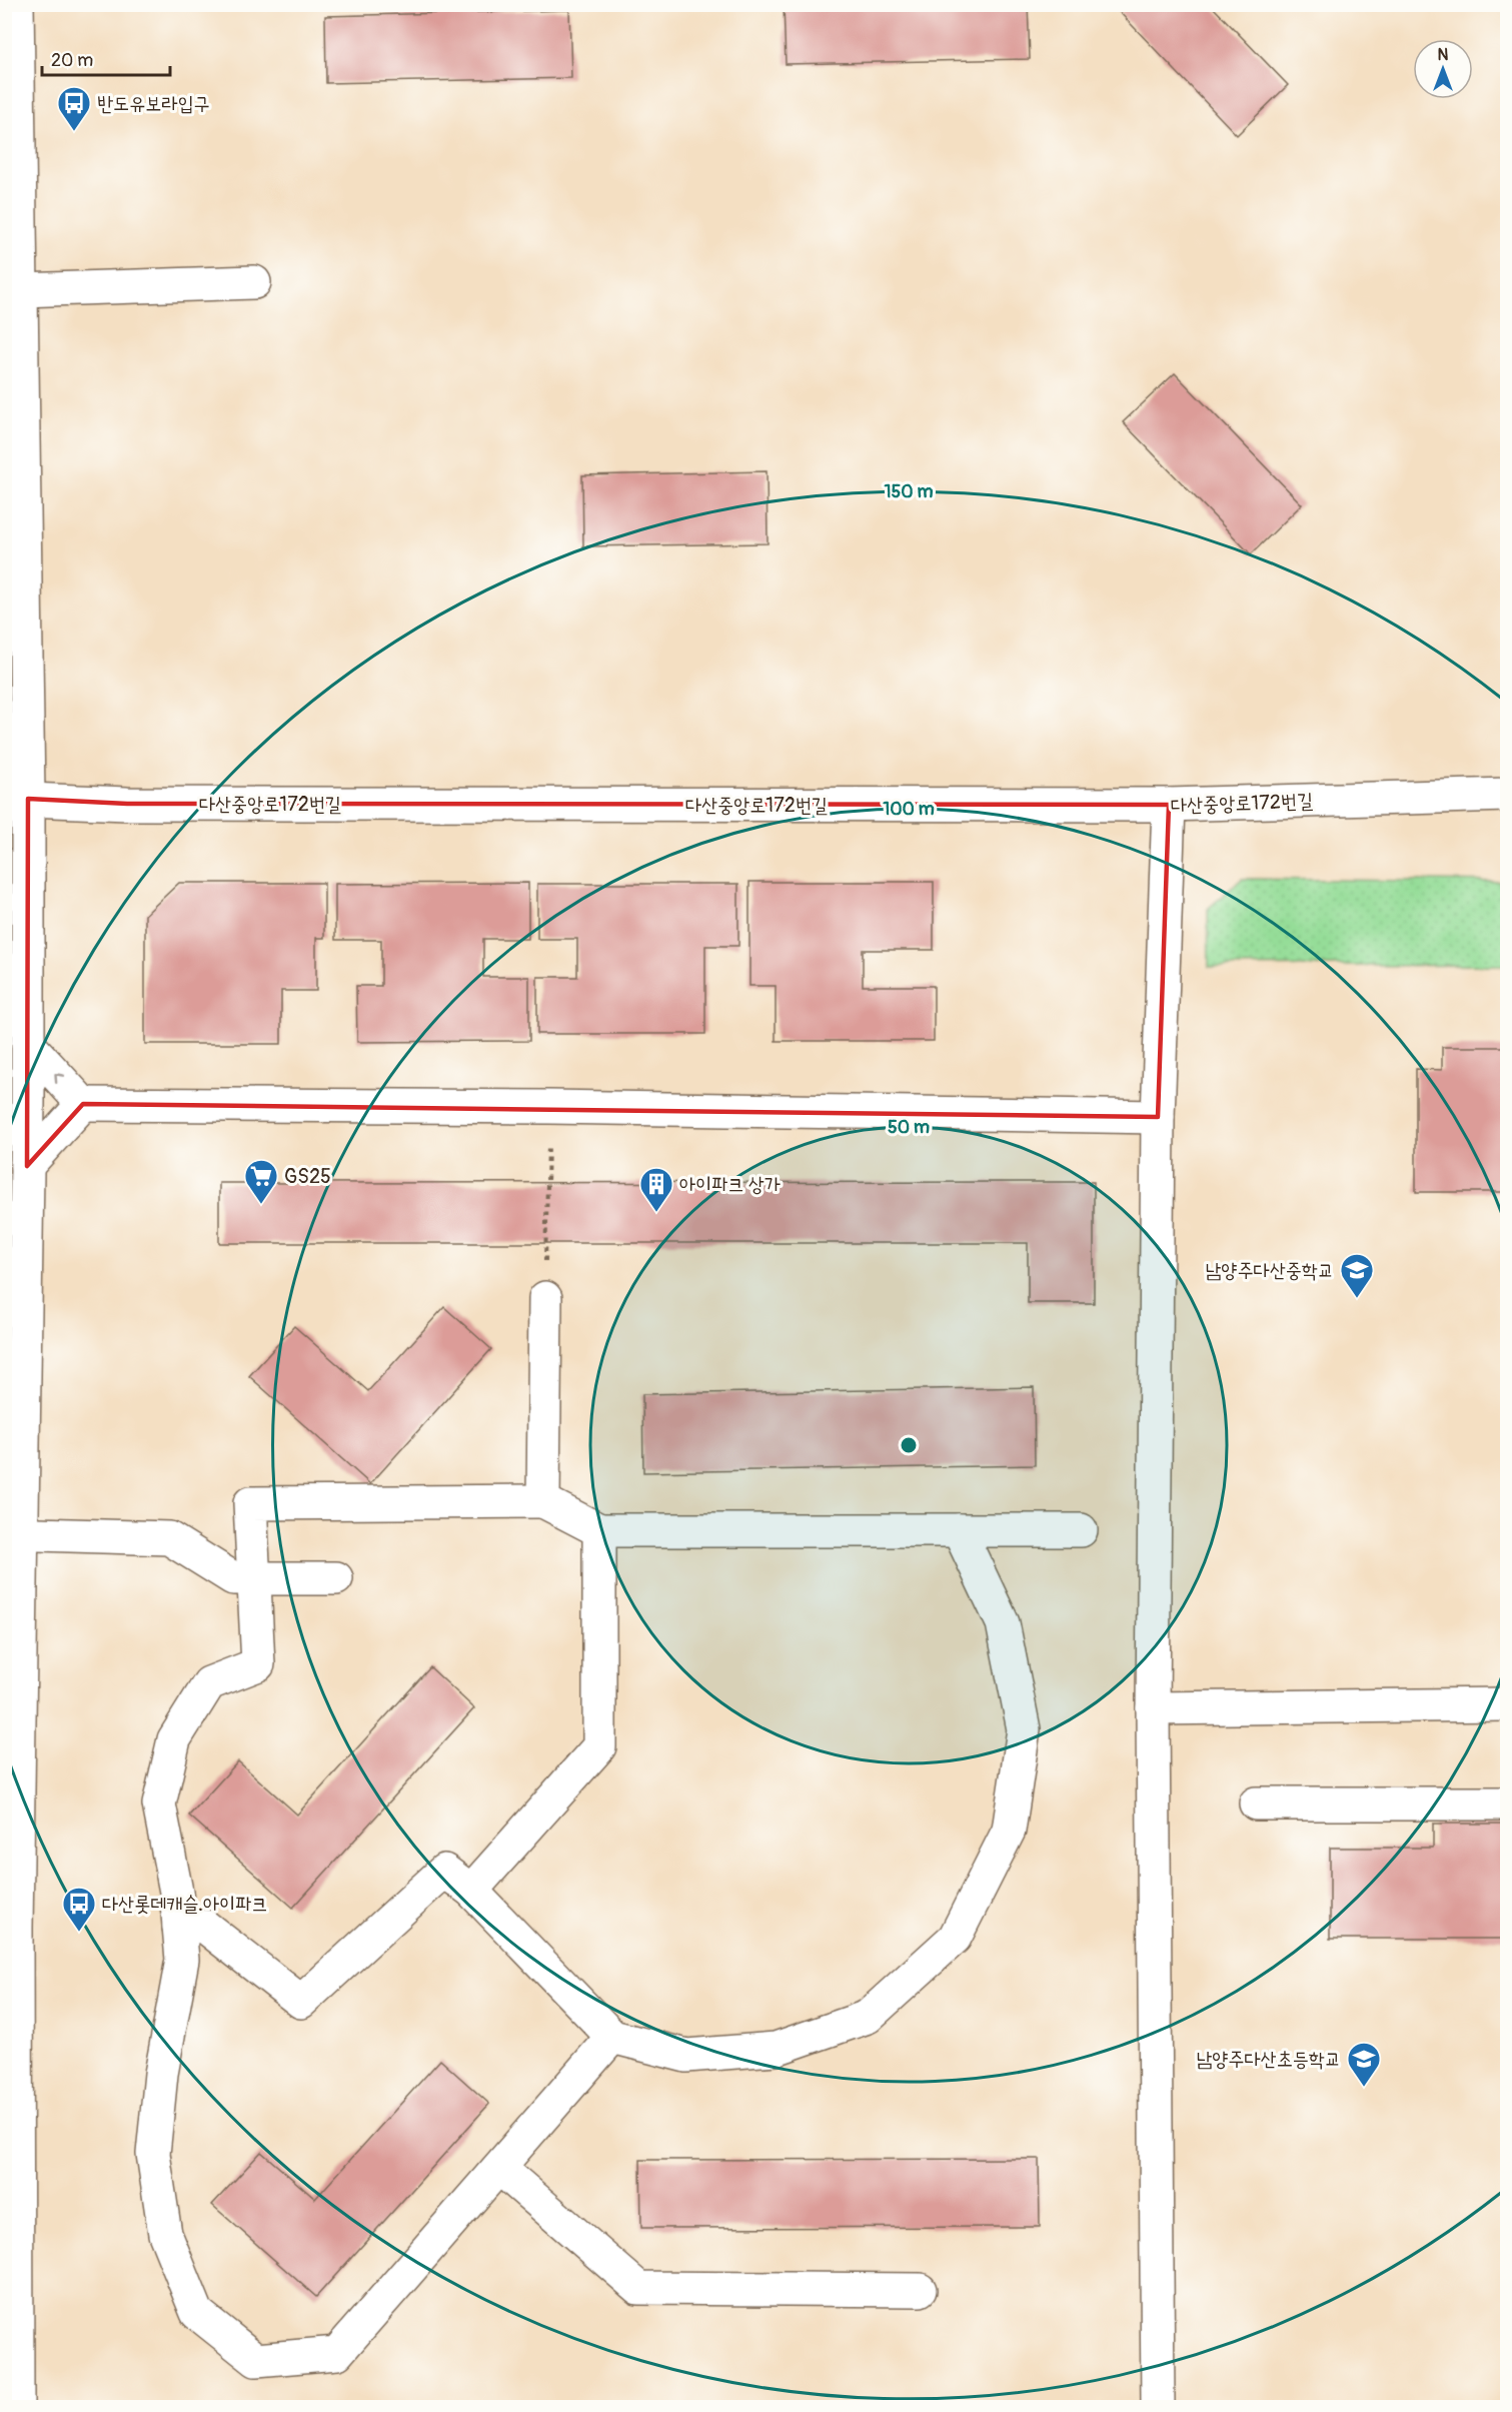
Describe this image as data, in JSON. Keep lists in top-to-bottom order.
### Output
{
  "streets": {
    "street": ["다산중앙로172번길"]
  },
  "places": {
    "bus stop": ["반도유보라입구", "다산롯데캐슬.아이파크"],
    "supermarket": ["GS25"],
    "building": ["아이파크 상가"],
    "school or university": ["남양주다산중학교", "남양주다산초등학교"]
  },
  "scale_bar": "20 m",
  "north": "top",
  "rings": ["150 m", "100 m", "50 m"]
}
